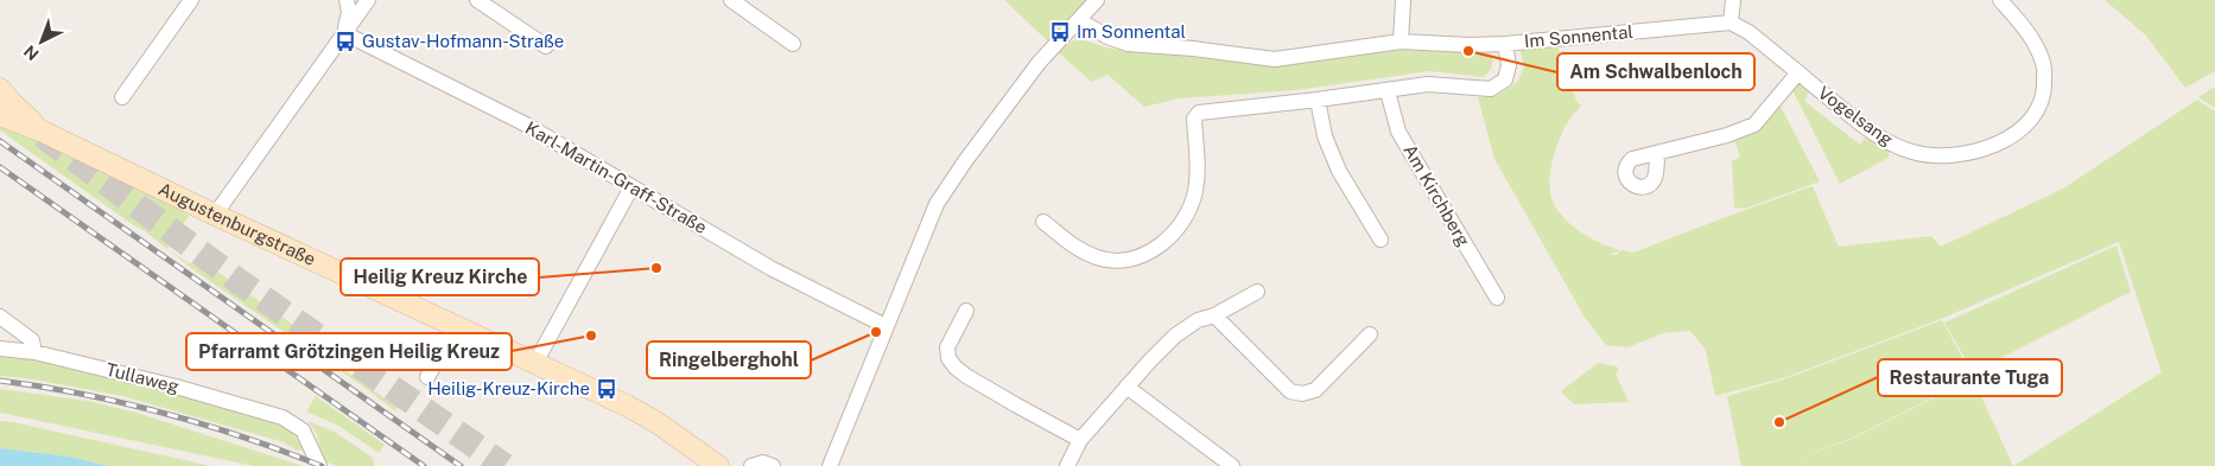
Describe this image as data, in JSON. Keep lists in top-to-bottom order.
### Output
{
  "streets": {
    "street": [
      "Im Sonnental",
      "Vogelsang",
      "Karl-Martin-Graff-Straße",
      "Am Kirchberg",
      "Augustenburgstraße",
      "Tullaweg"
    ]
  },
  "crossings": [
    ["Im Sonnental", "Vogelsang"]
  ],
  "places": {
    "bus stop": ["Im Sonnental", "Gustav-Hofmann-Straße", "Heilig-Kreuz-Kirche"],
    "other": [
      "Am Schwalbenloch",
      "Heilig Kreuz Kirche",
      "Ringelberghohl",
      "Pfarramt Grötzingen Heilig Kreuz",
      "Restaurante Tuga"
    ]
  },
  "north": "bottom left"
}
